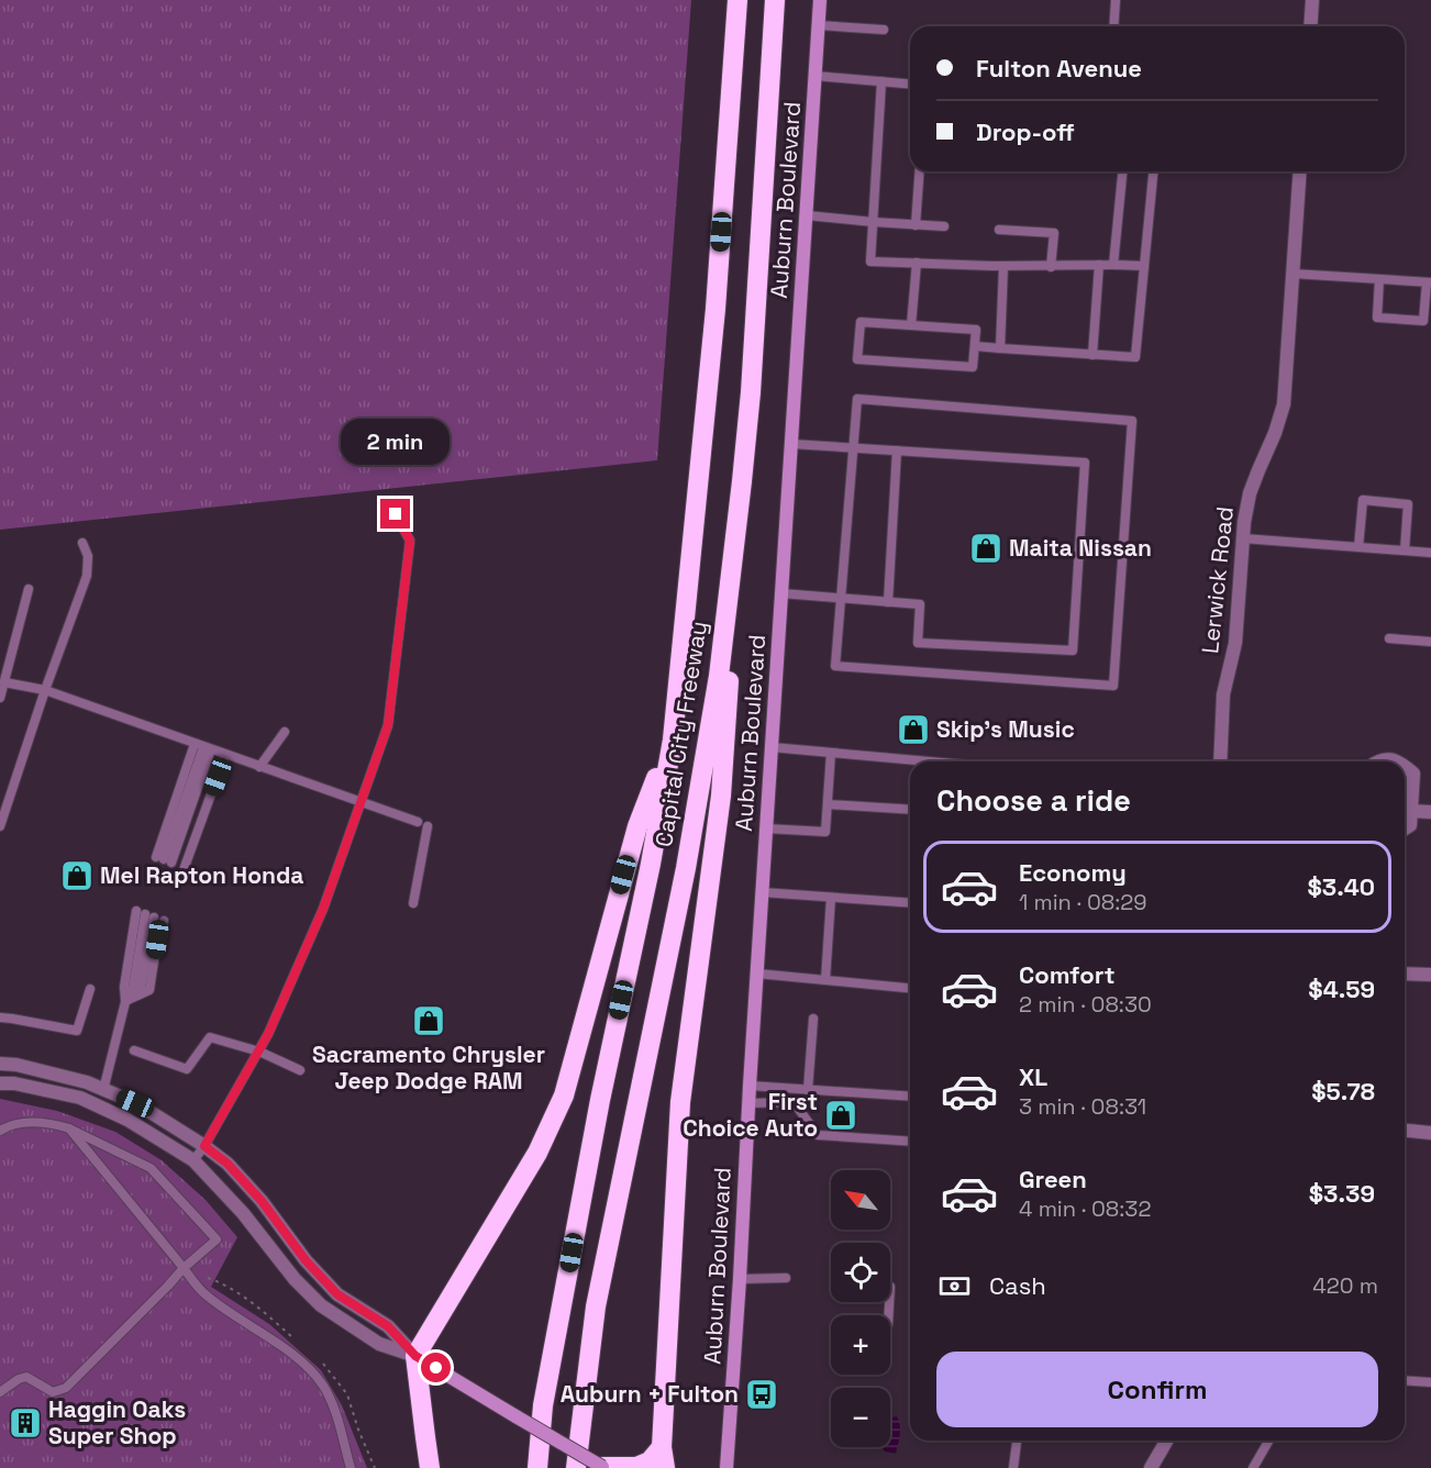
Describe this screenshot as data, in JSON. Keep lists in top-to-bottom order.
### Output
{
  "streets": {
    "highway": ["Capital City Freeway"],
    "main road": ["Auburn Boulevard"],
    "street": ["Lerwick Road"]
  },
  "places": {
    "shop": [
      "Maita Nissan",
      "Skip's Music",
      "Mel Rapton Honda",
      "Sacramento Chrysler Jeep Dodge RAM",
      "First Choice Auto"
    ],
    "bus stop": ["Auburn + Fulton"],
    "building": ["Haggin Oaks Super Shop"]
  },
  "north": "top left",
  "page": {
    "banner": ["Fulton Avenue", "Drop-off"],
    "bubble": "2 min",
    "heading": "Choose a ride",
    "list": [
      {
        "name": "Economy",
        "note": "1 min · 08:29",
        "value": "$3.40"
      },
      {
        "name": "Comfort",
        "note": "2 min · 08:30",
        "value": "$4.59"
      },
      {
        "name": "XL",
        "note": "3 min · 08:31",
        "value": "$5.78"
      },
      {
        "name": "Green",
        "note": "4 min · 08:32",
        "value": "$3.39"
      }
    ],
    "map_buttons": ["+", "−"],
    "pay": ["Cash", "420 m"],
    "buttons": "Confirm"
  }
}
